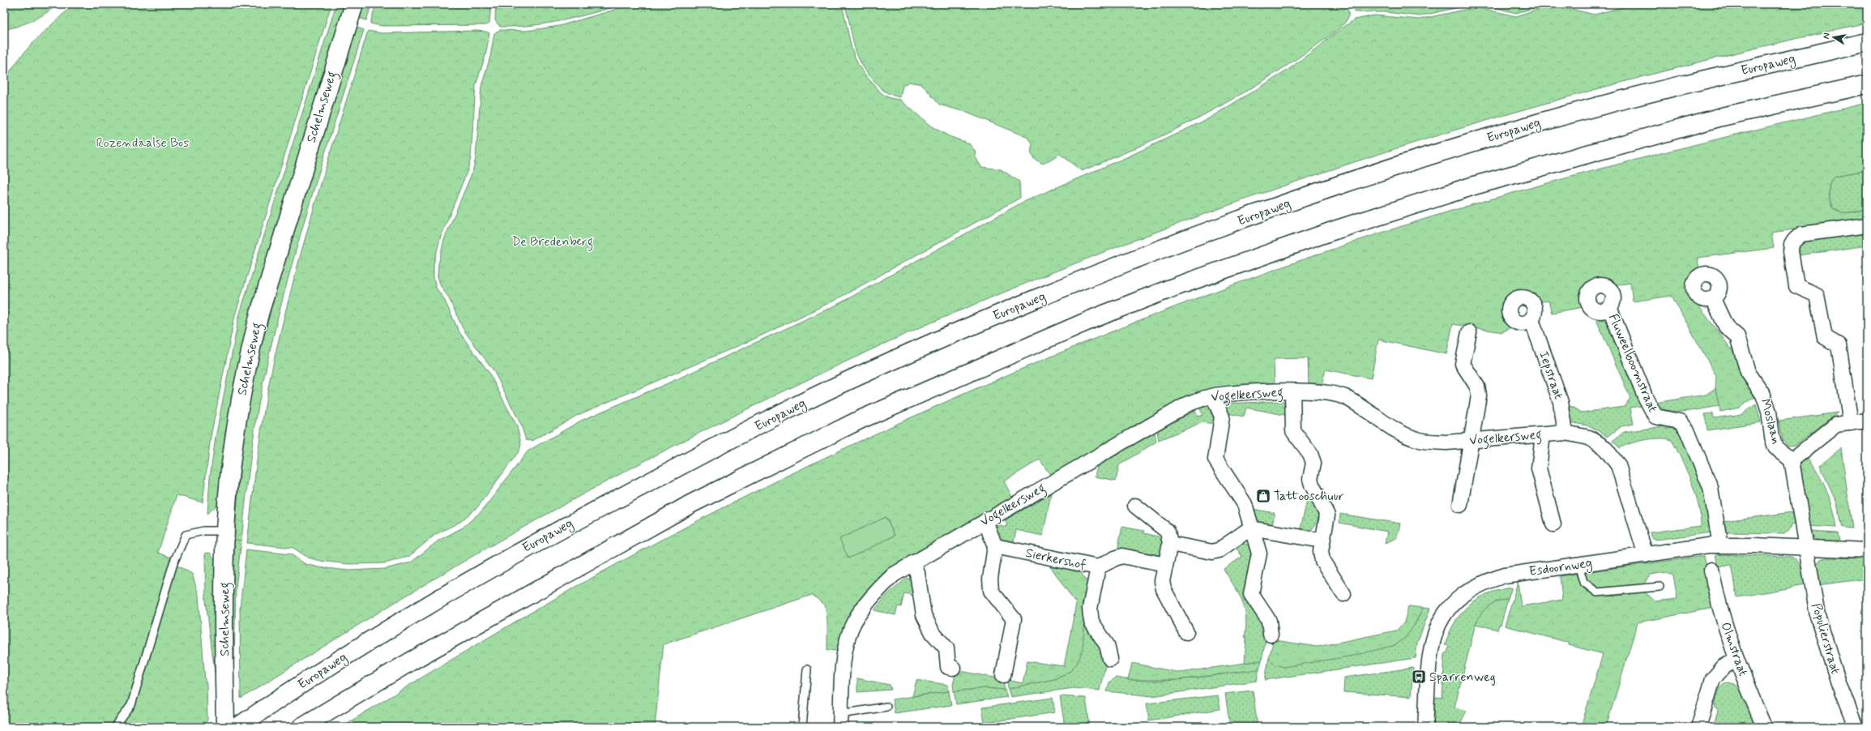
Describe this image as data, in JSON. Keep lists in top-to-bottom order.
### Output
{
  "streets": {
    "main road": ["Europaweg", "Schelmseweg"],
    "street": [
      "Fluweelboomstraat",
      "Iepstraat",
      "Vogelkersweg",
      "Moslaan",
      "Sierkershof",
      "Esdoornweg",
      "Populierstraat",
      "Olmstraat"
    ]
  },
  "crossings": [
    ["Fluweelboomstraat", "Esdoornweg"],
    ["Iepstraat", "Vogelkersweg"],
    ["Vogelkersweg", "Esdoornweg"],
    ["Esdoornweg", "Populierstraat"]
  ],
  "parks": ["Rozendaalse Bos", "De Bredenberg"],
  "places": {
    "shop": ["Tattooschuur"],
    "bus stop": ["Sparrenweg"]
  },
  "north": "left"
}
